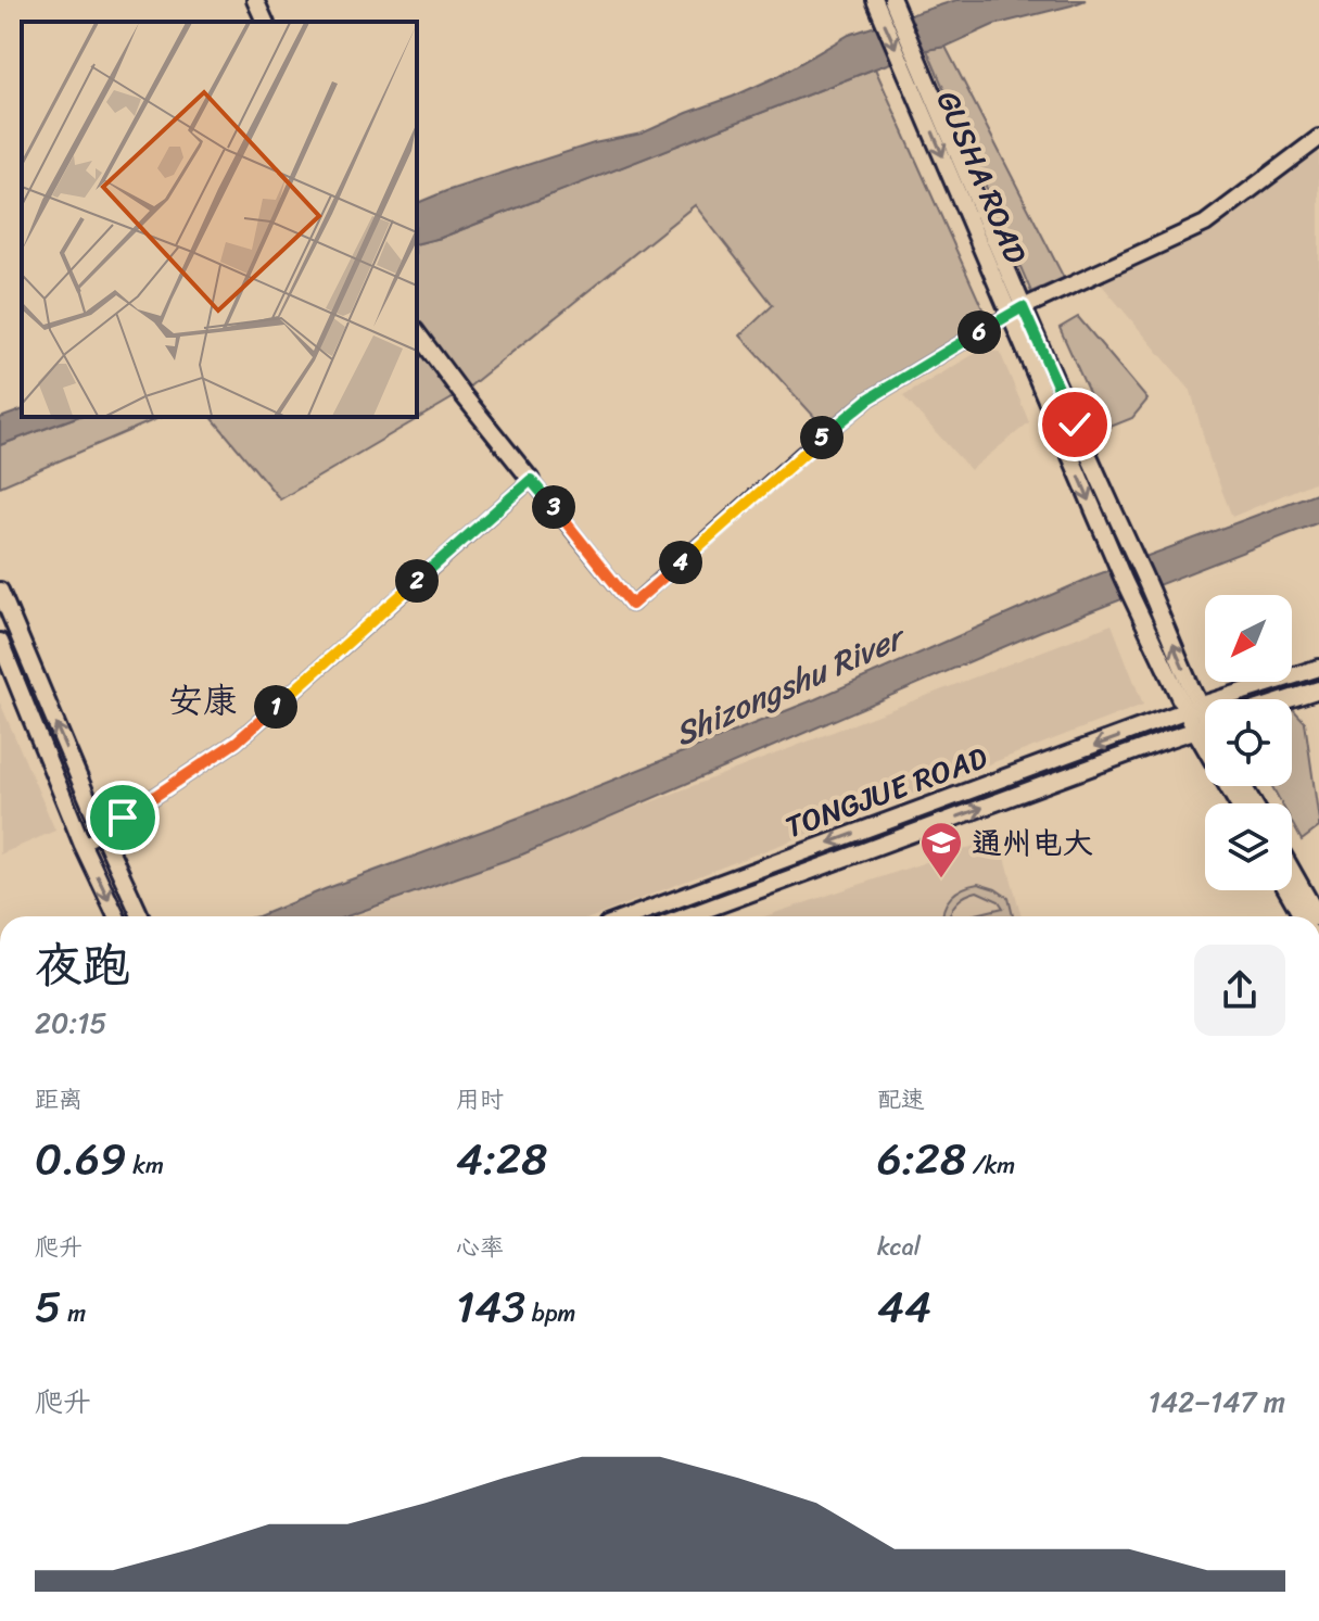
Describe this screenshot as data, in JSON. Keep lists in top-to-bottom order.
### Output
{
  "streets": {
    "main road": ["GUSHA ROAD", "TONGJUE ROAD"]
  },
  "crossings": [
    ["GUSHA ROAD", "TONGJUE ROAD"]
  ],
  "districts": ["安康"],
  "water": ["Shizongshu River"],
  "places": {
    "school or university": ["通州电大"]
  },
  "north": "bottom left",
  "page": {
    "pins": [
      "6",
      "5",
      "3",
      "4",
      "2",
      "1"
    ],
    "heading": ["夜跑", "20:15"],
    "stats": [
      ["距离", "0.69 km"],
      ["用时", "4:28"],
      ["配速", "6:28 /km"],
      ["爬升", "5 m"],
      ["心率", "143 bpm"],
      ["kcal", "44"]
    ],
    "chart": ["爬升", "142–147 m"]
  }
}
